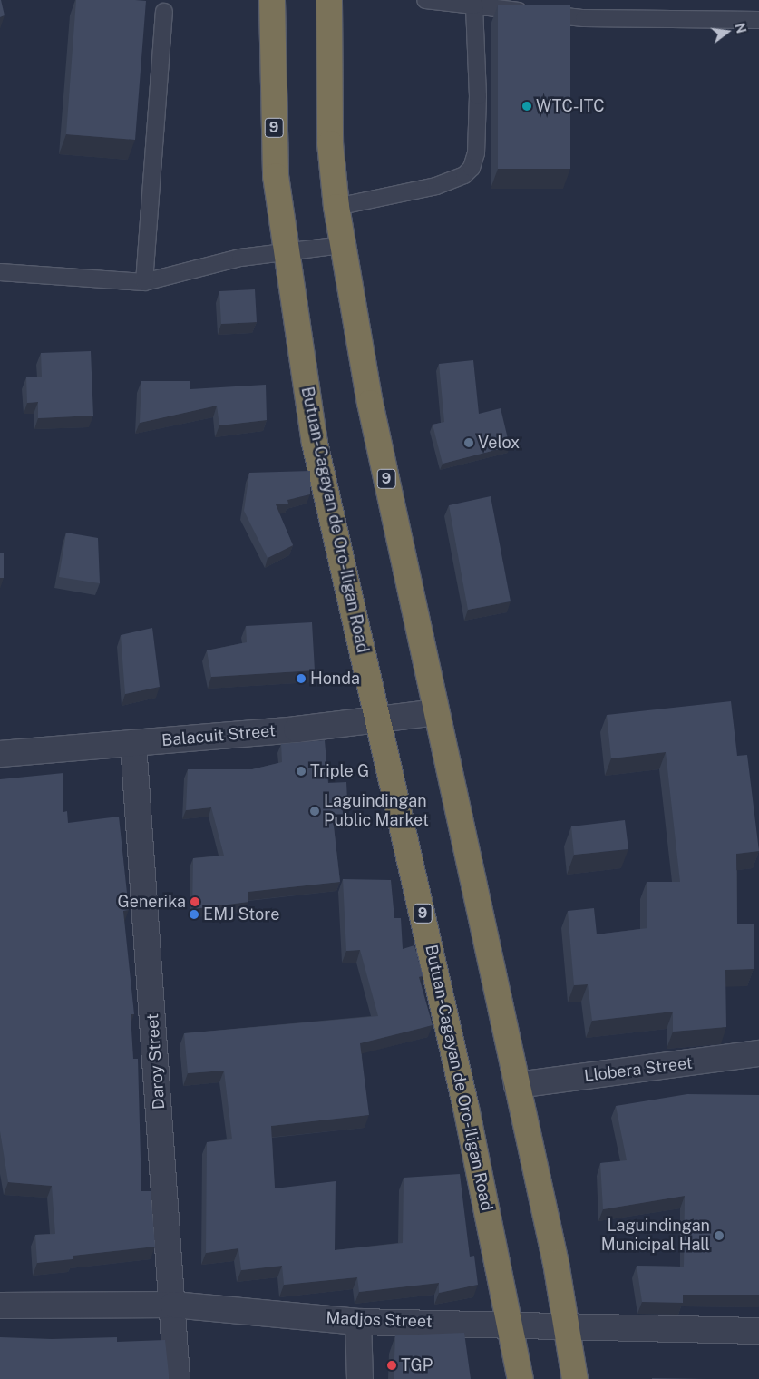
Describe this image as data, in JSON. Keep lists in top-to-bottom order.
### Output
{
  "streets": {
    "highway": ["9", "Butuan-Cagayan de Oro-Iligan Road"],
    "street": [
      "Balacuit Street",
      "Daroy Street",
      "Llobera Street",
      "Madjos Street"
    ]
  },
  "crossings": [
    ["9", "Balacuit Street"],
    ["9", "Llobera Street"],
    ["9", "Madjos Street"],
    ["Butuan-Cagayan de Oro-Iligan Road", "Balacuit Street"],
    ["Butuan-Cagayan de Oro-Iligan Road", "Madjos Street"],
    ["Balacuit Street", "Daroy Street"],
    ["Daroy Street", "Madjos Street"]
  ],
  "places": [
    "WTC-ITC",
    "Velox",
    "Honda",
    "Triple G",
    "Laguindingan Public Market",
    "Generika",
    "EMJ Store",
    "Laguindingan Municipal Hall",
    "TGP"
  ],
  "north": "right"
}
